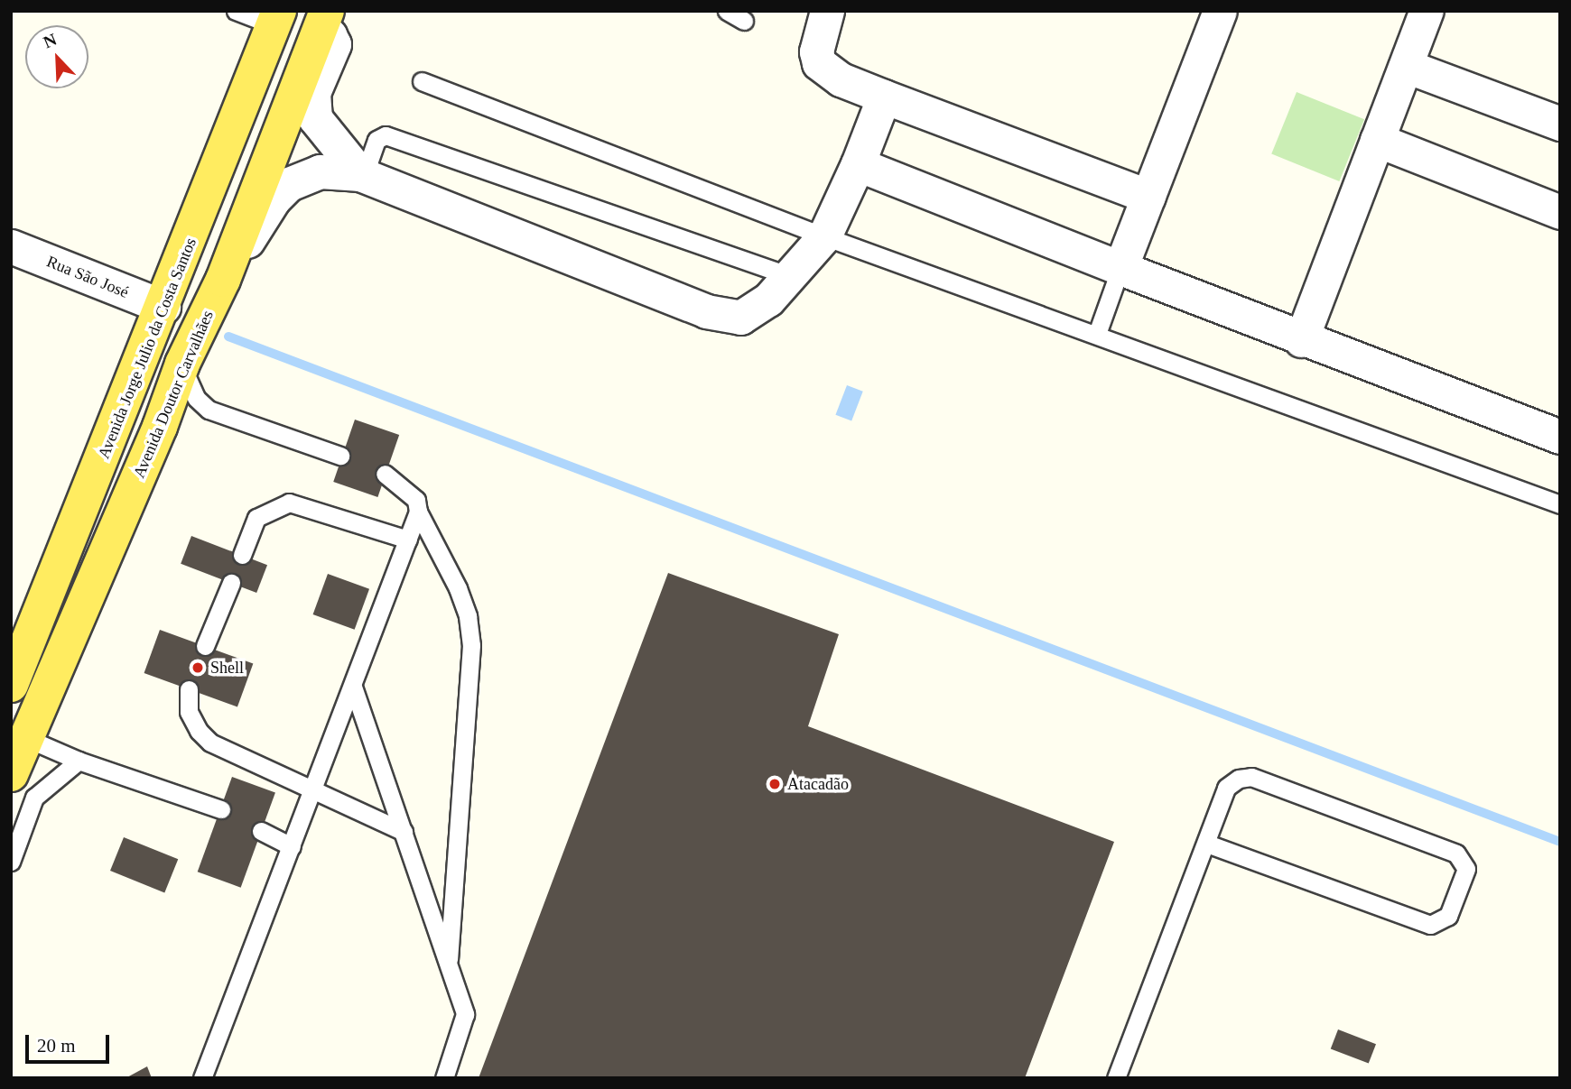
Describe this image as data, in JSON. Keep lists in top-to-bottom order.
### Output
{
  "streets": {
    "main road": ["Avenida Jorge Julio da Costa Santos", "Avenida Doutor Carvalhães"],
    "street": ["Rua São José"]
  },
  "crossings": [
    ["Rua São José", "Avenida Jorge Julio da Costa Santos"]
  ],
  "places": ["Shell", "Atacadão"],
  "scale_bar": "20 m",
  "north": "top left"
}
